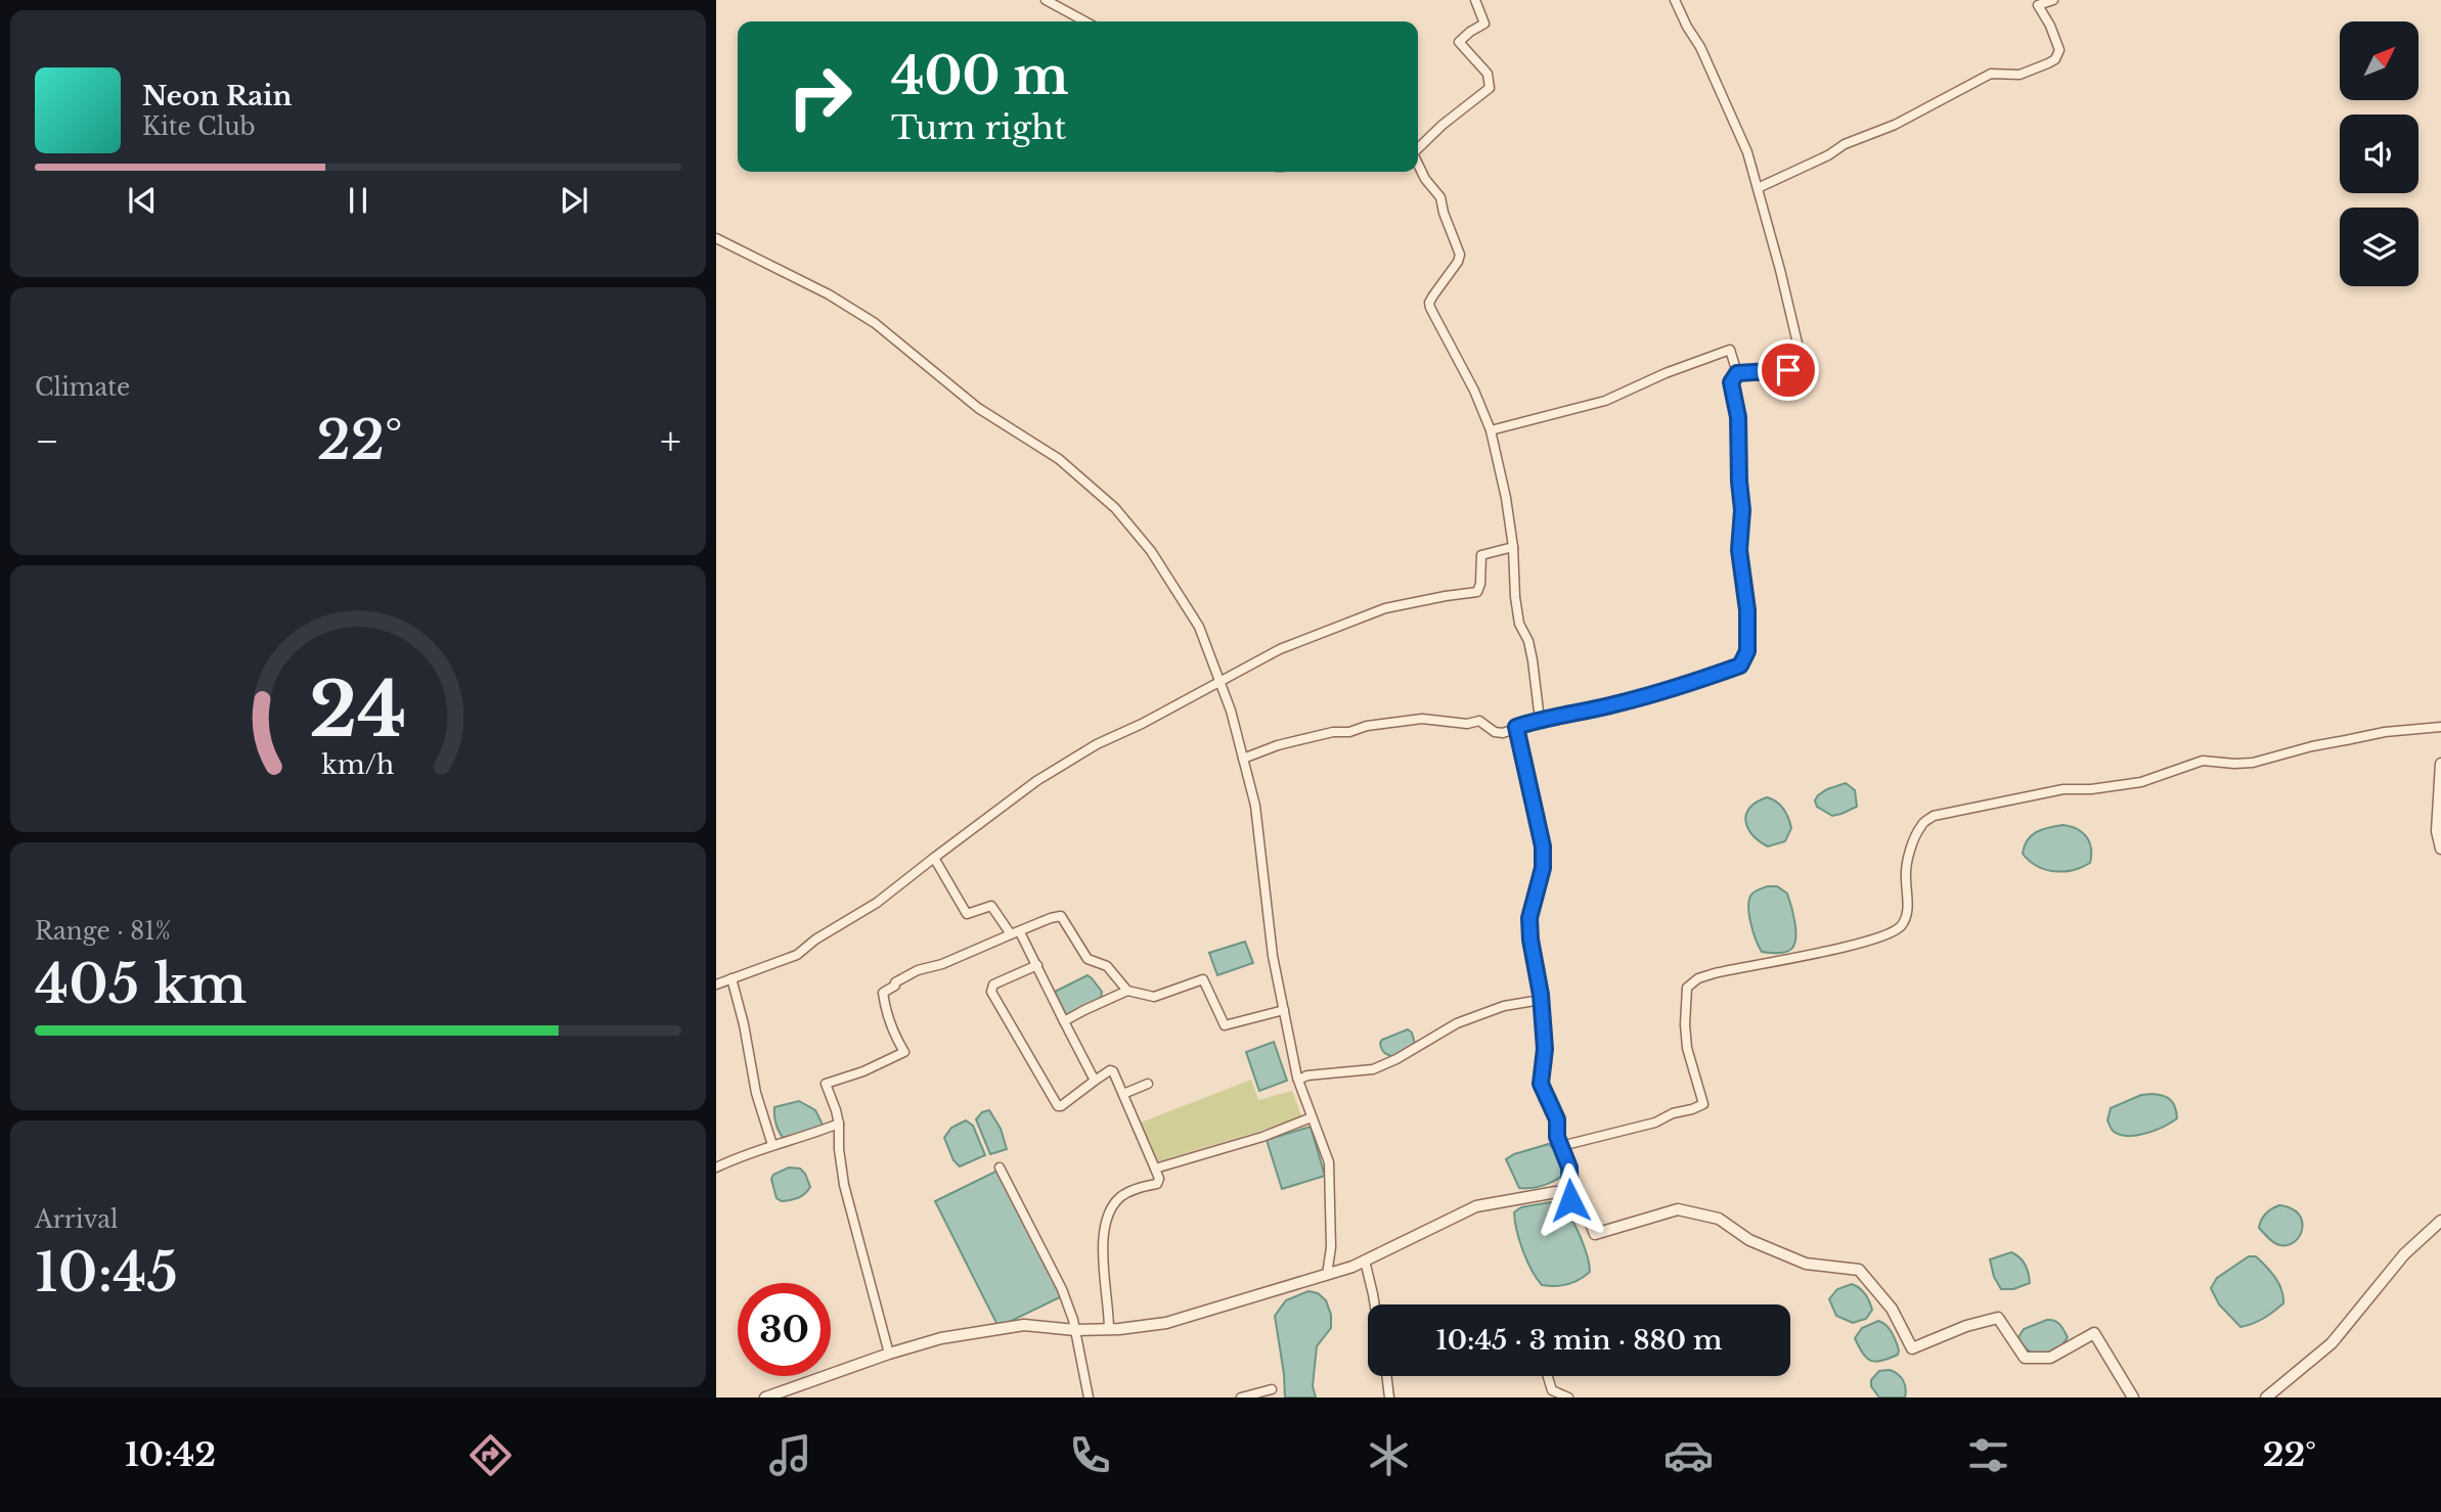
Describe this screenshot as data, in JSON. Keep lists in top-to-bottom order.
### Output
{
  "north": "top right",
  "page": {
    "turn": ["400 m", "Turn right"],
    "song": ["Neon Rain", "Kite Club"],
    "tile": [
      "Climate",
      ["Range · 81%", "405 km"],
      ["Arrival", "10:45"]
    ],
    "heat": ["−", "22°", "+"],
    "limit": "30",
    "trip": "10:45 · 3 min · 880 m",
    "tabs": ["10:42", "22°"],
    "gauge": ["24", "km/h"]
  }
}
